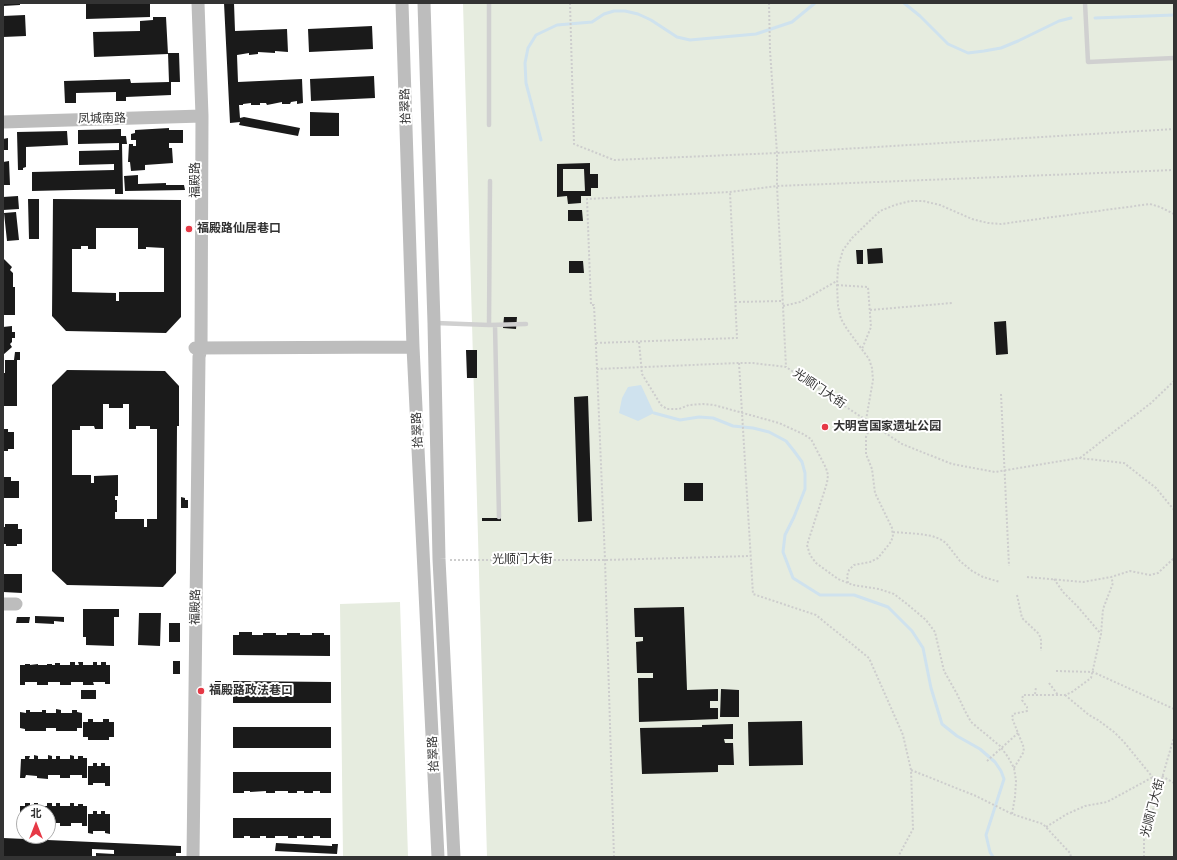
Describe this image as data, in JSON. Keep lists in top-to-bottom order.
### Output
{
  "streets": {
    "main road": ["拾翠路", "凤城南路", "福殿路"],
    "path": ["光顺门大街"]
  },
  "crossings": [
    ["拾翠路", "光顺门大街"],
    ["凤城南路", "福殿路"]
  ],
  "places": ["福殿路仙居巷口", "大明宫国家遗址公园", "福殿路政法巷口"],
  "north": "top"
}
